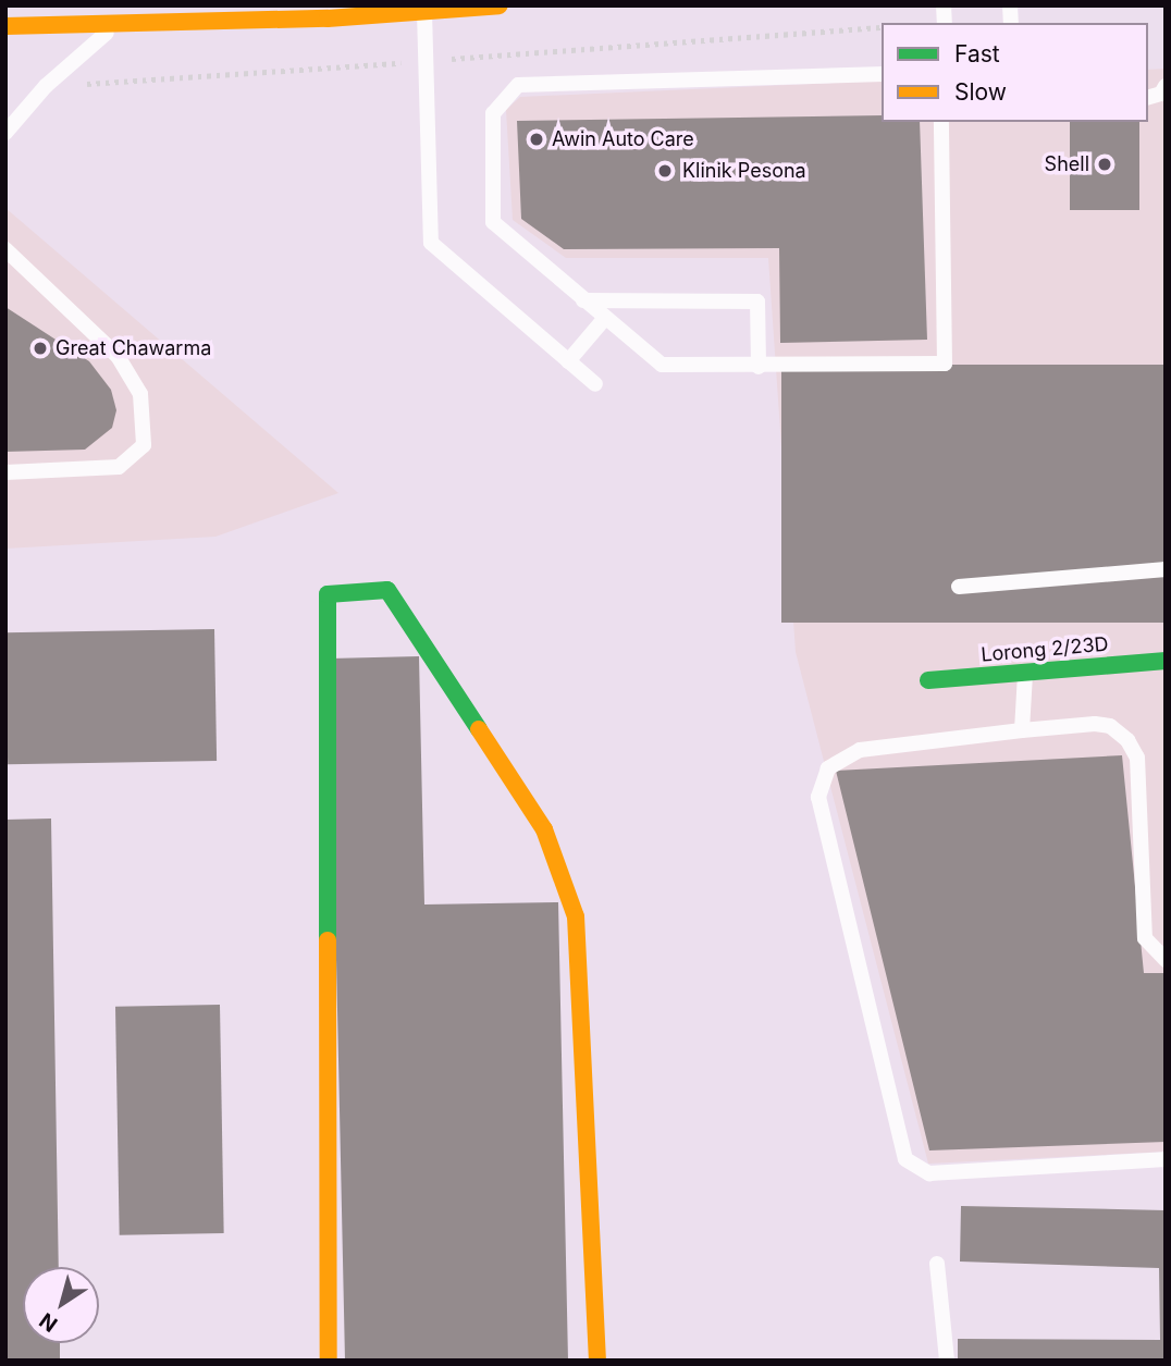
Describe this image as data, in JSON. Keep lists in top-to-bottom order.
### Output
{
  "streets": {
    "street": ["Lorong 2/23D"]
  },
  "places": [
    "Awin Auto Care",
    "Shell",
    "Klinik Pesona",
    "Great Chawarma"
  ],
  "legend": ["Fast", "Slow"],
  "north": "bottom left"
}
